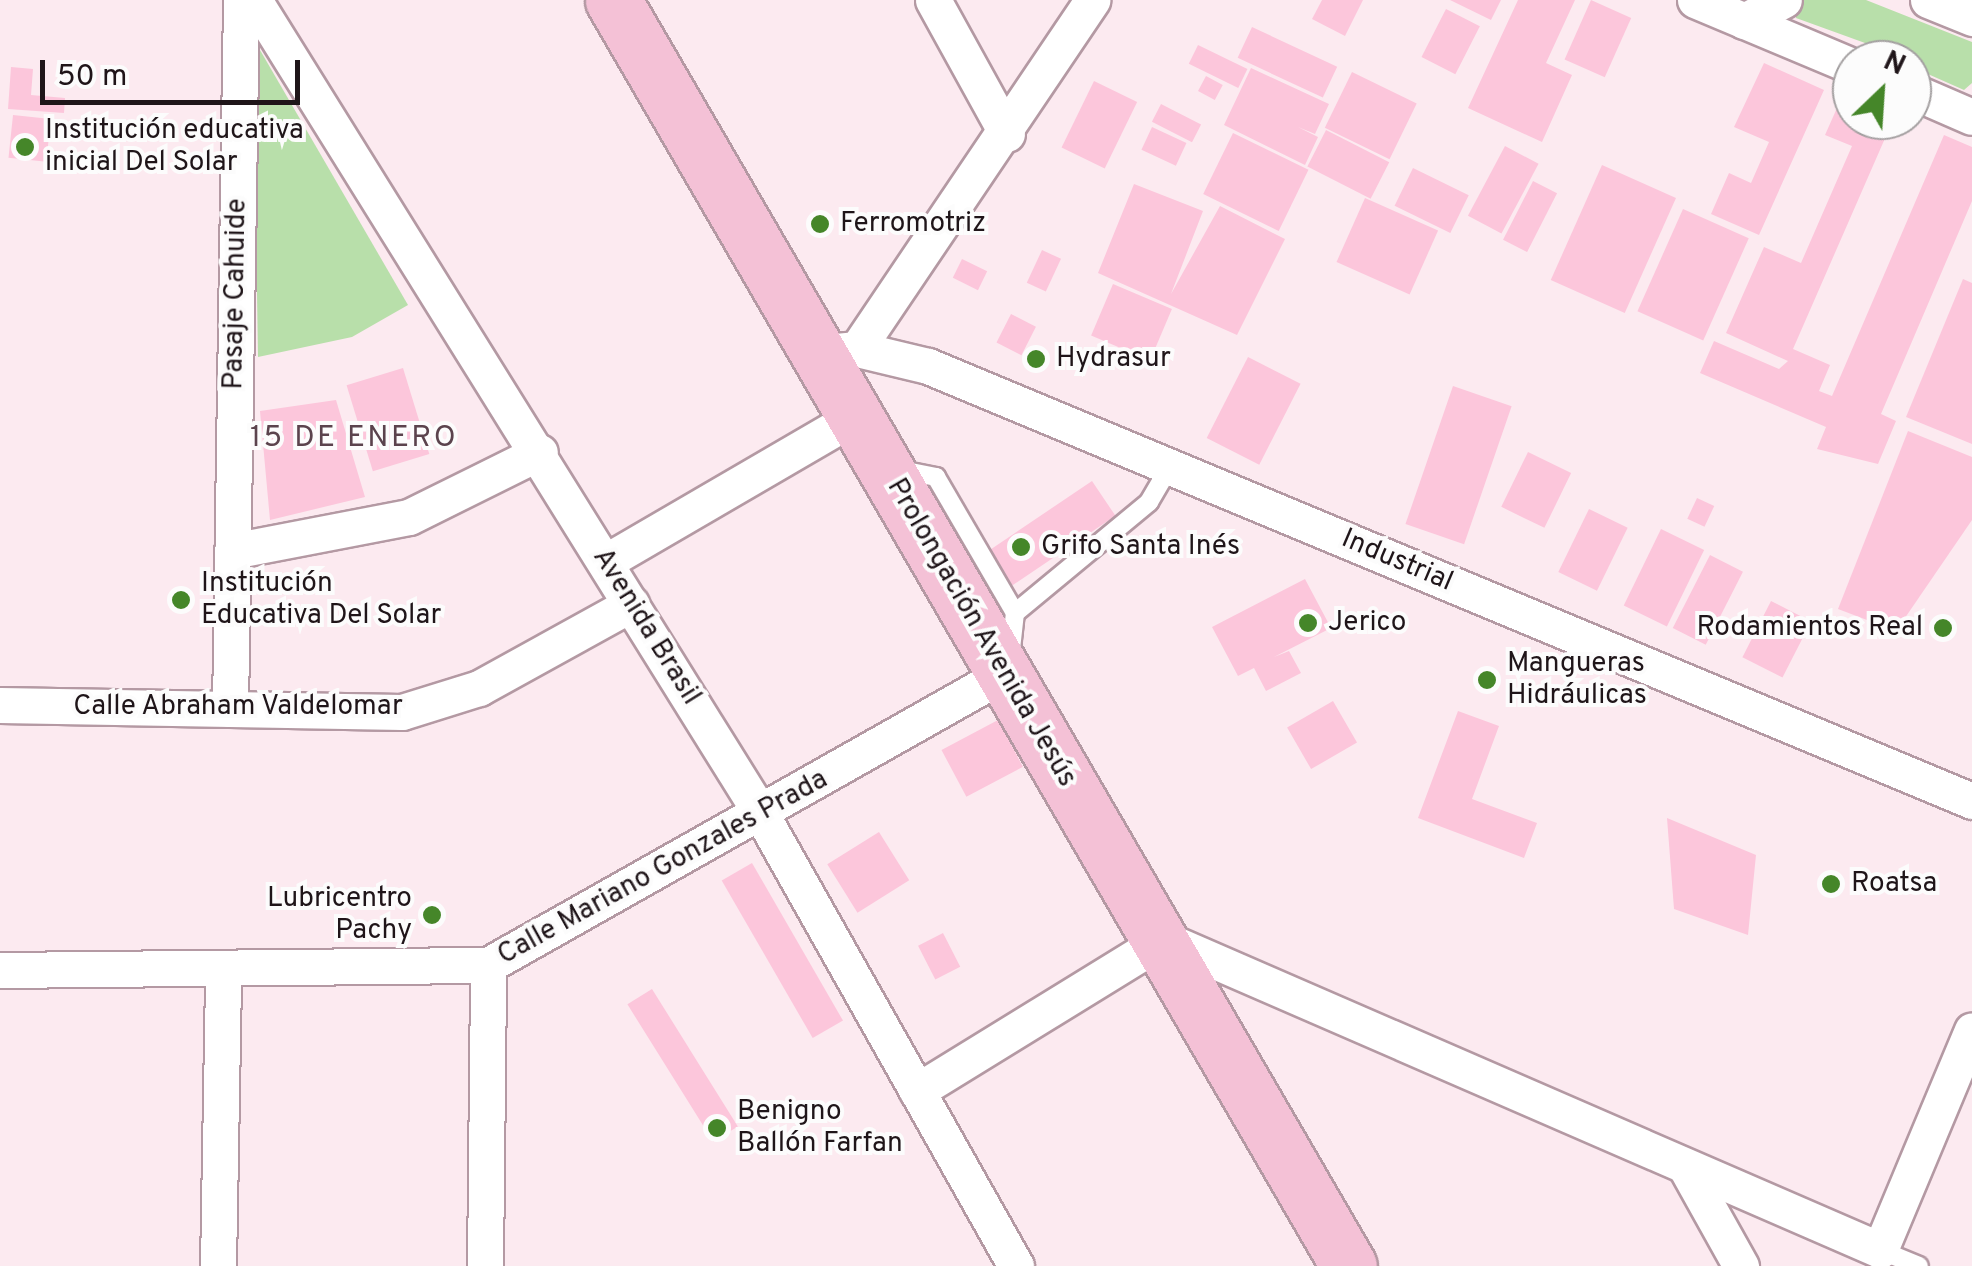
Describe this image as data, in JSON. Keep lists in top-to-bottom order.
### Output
{
  "streets": {
    "main road": ["Prolongación Avenida Jesús"],
    "street": [
      "Pasaje Cahuide",
      "Industrial",
      "Avenida Brasil",
      "Calle Abraham Valdelomar",
      "Calle Mariano Gonzales Prada"
    ]
  },
  "crossings": [
    ["Pasaje Cahuide", "Calle Abraham Valdelomar"],
    ["Industrial", "Prolongación Avenida Jesús"],
    ["Avenida Brasil", "Calle Abraham Valdelomar"],
    ["Avenida Brasil", "Calle Mariano Gonzales Prada"],
    ["Prolongación Avenida Jesús", "Calle Mariano Gonzales Prada"]
  ],
  "districts": ["15 DE ENERO"],
  "places": [
    "Institución educativa inicial Del Solar",
    "Ferromotriz",
    "Hydrasur",
    "Grifo Santa Inés",
    "Institución Educativa Del Solar",
    "Jerico",
    "Rodamientos Real",
    "Mangueras Hidráulicas",
    "Roatsa",
    "Lubricentro Pachy",
    "Benigno Ballón Farfan"
  ],
  "scale_bar": "50 m",
  "north": "top right"
}
